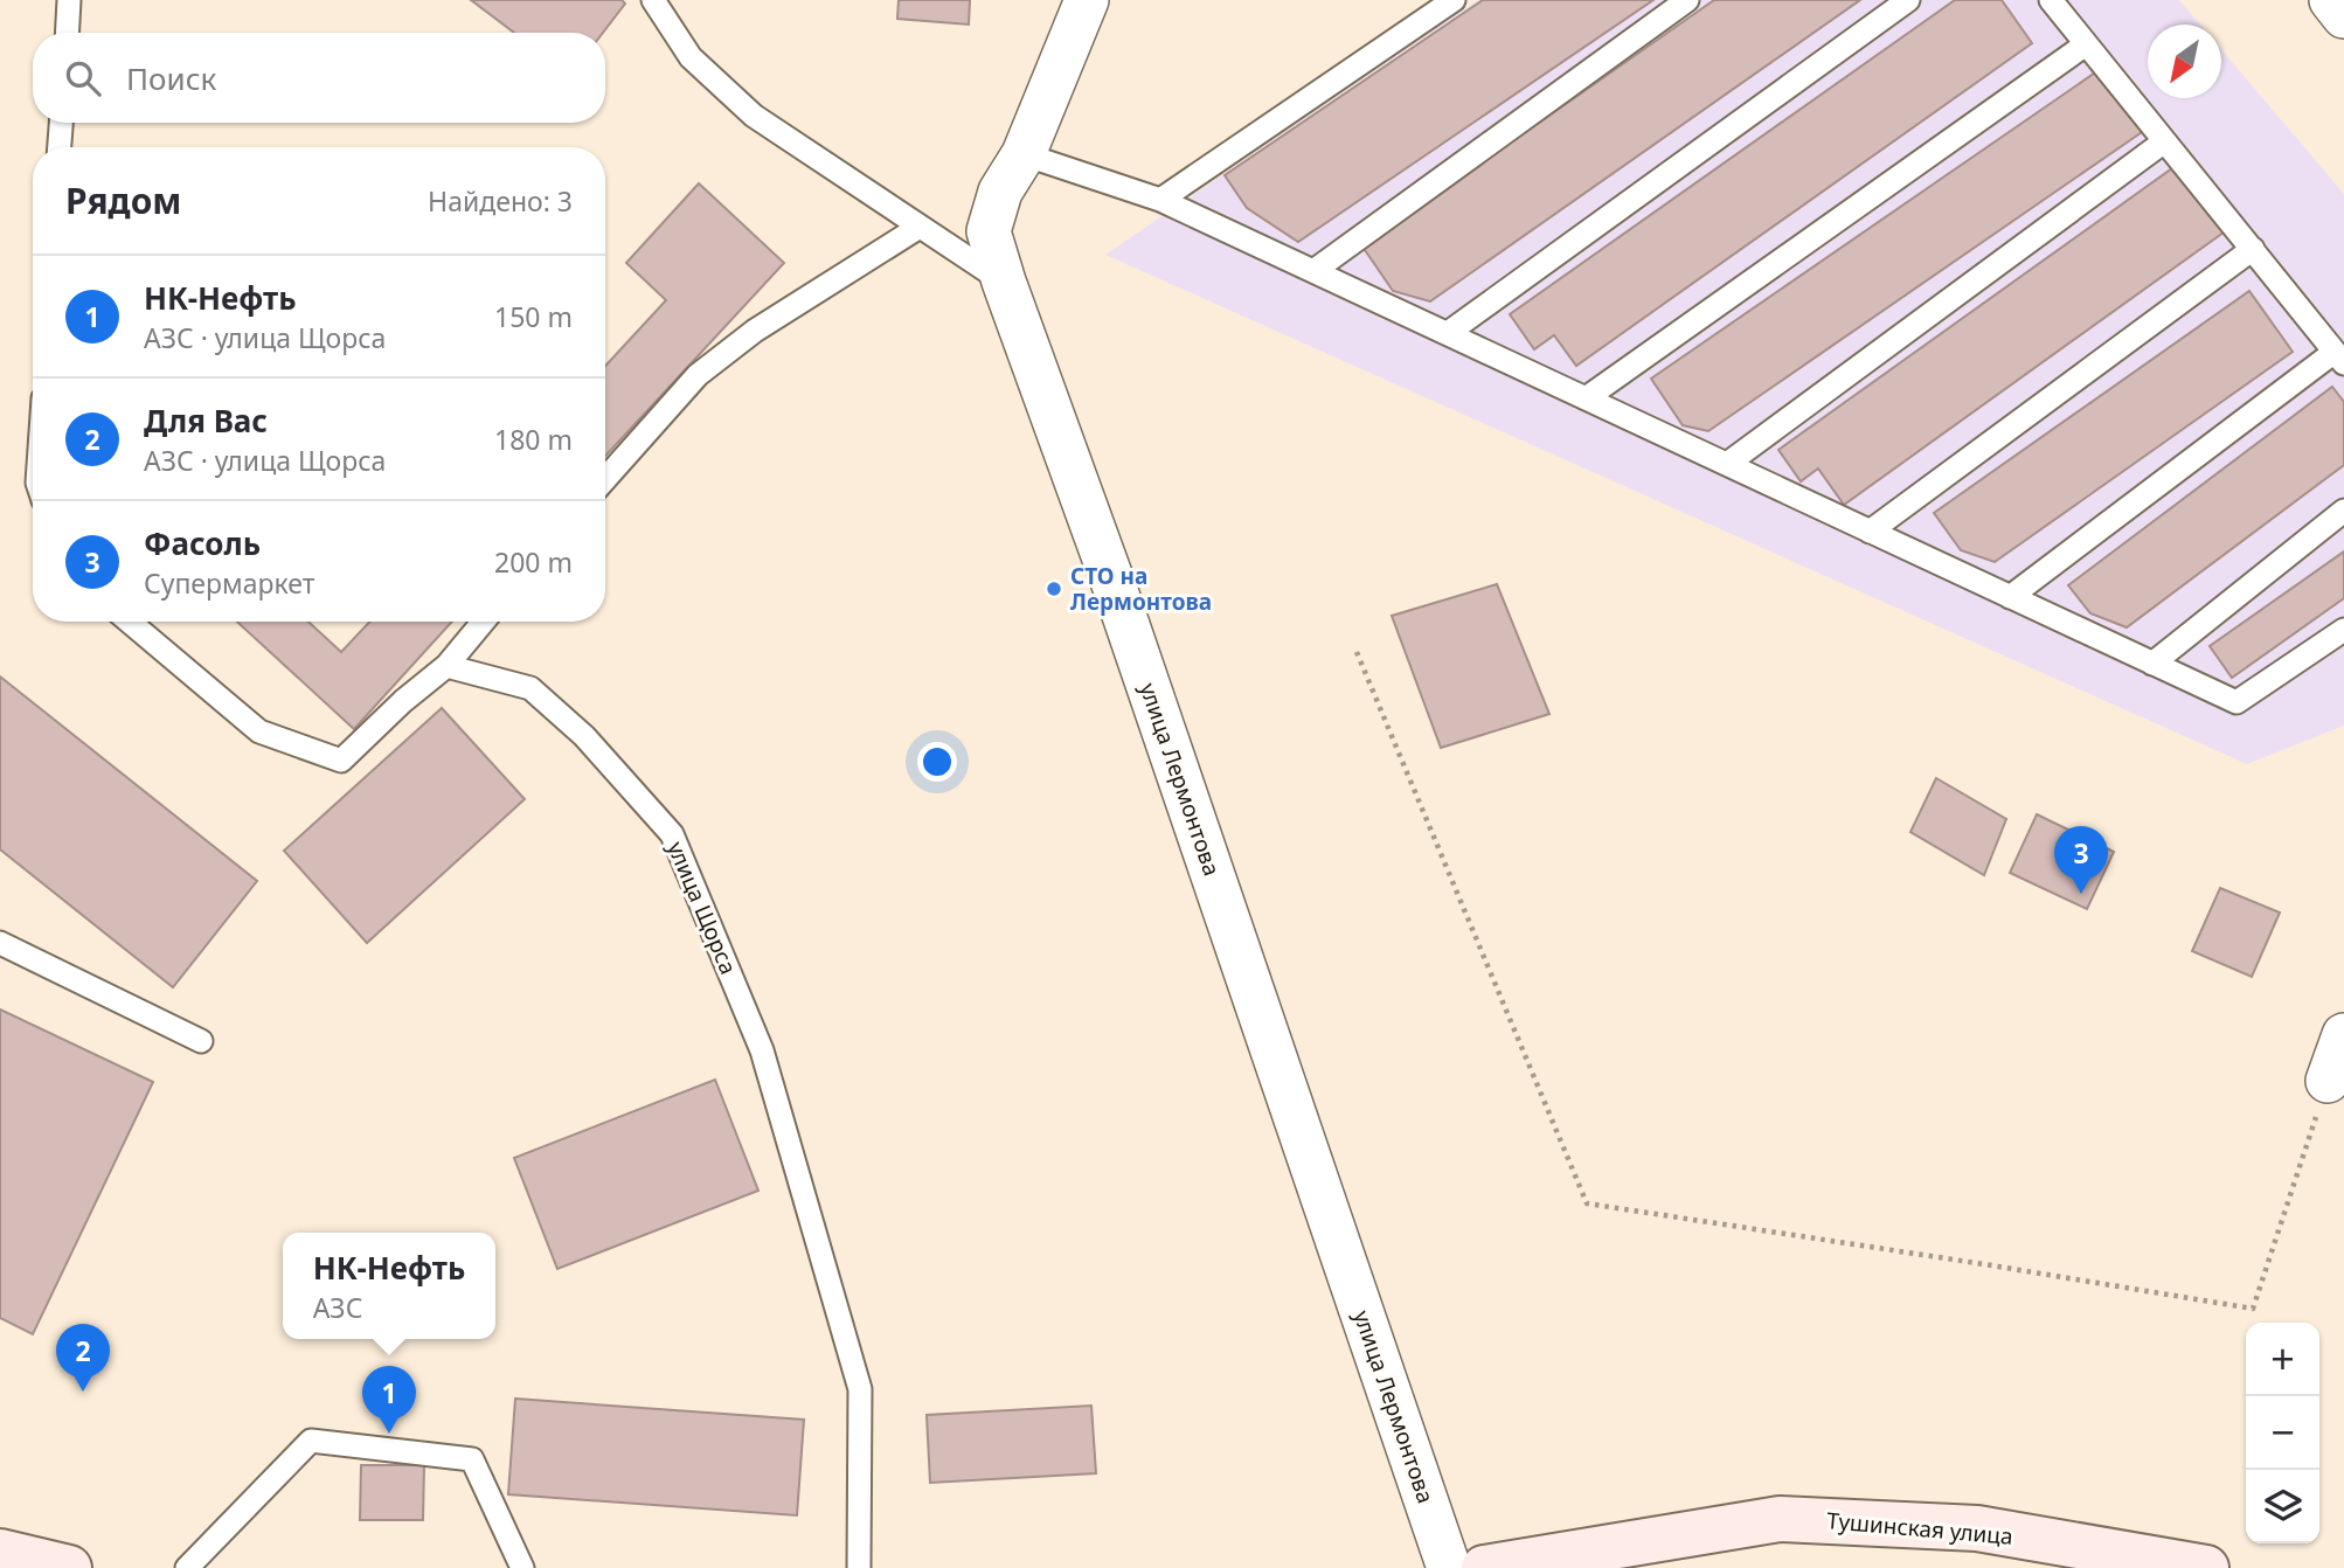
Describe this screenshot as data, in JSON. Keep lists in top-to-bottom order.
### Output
{
  "streets": {
    "main road": ["Тушинская улица"],
    "street": ["улица Лермонтова"],
    "lane": ["улица Щорса"]
  },
  "places": ["СТО на Лермонтова"],
  "north": "bottom left",
  "page": {
    "search": "Поиск",
    "heading": ["Рядом", "Найдено: 3"],
    "list": [
      {
        "mark": "1",
        "name": "НК-Нефть",
        "note": "АЗС · улица Щорса",
        "value": "150 m"
      },
      {
        "mark": "2",
        "name": "Для Вас",
        "note": "АЗС · улица Щорса",
        "value": "180 m"
      },
      {
        "mark": "3",
        "name": "Фасоль",
        "note": "Супермаркет",
        "value": "200 m"
      }
    ],
    "pins": ["3", "2", "1"],
    "popup": ["НК-Нефть", "АЗС"],
    "map_buttons": ["+", "−"]
  }
}
